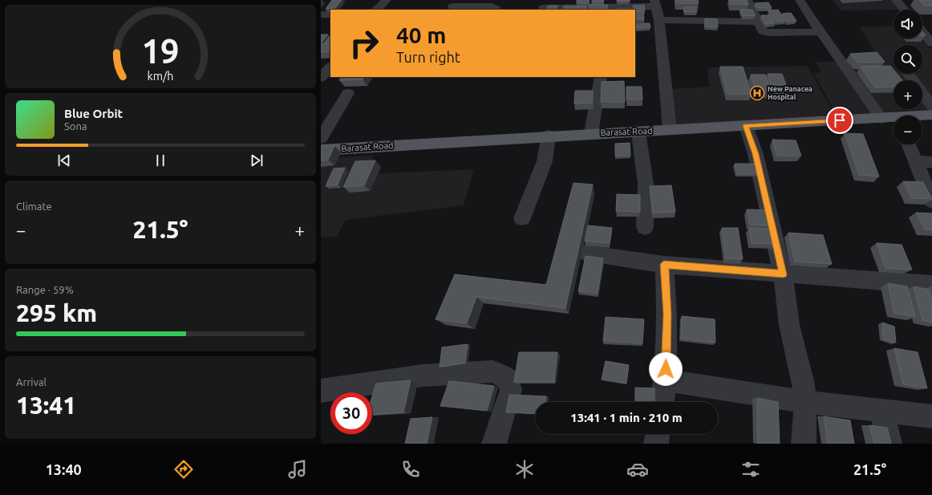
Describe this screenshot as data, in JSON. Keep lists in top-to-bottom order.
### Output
{
  "streets": {
    "main road": ["Barasat Road"]
  },
  "places": {
    "hospital": ["New Panacea Hospital"]
  },
  "page": {
    "map_buttons": ["+", "−"],
    "turn": ["40 m", "Turn right"],
    "song": ["Blue Orbit", "Sona"],
    "tile": [
      "Climate",
      ["Range · 59%", "295 km"],
      ["Arrival", "13:41"]
    ],
    "heat": ["−", "21.5°", "+"],
    "limit": "30",
    "trip": "13:41 · 1 min · 210 m",
    "tabs": ["13:40", "21.5°"],
    "gauge": ["19", "km/h"]
  }
}
